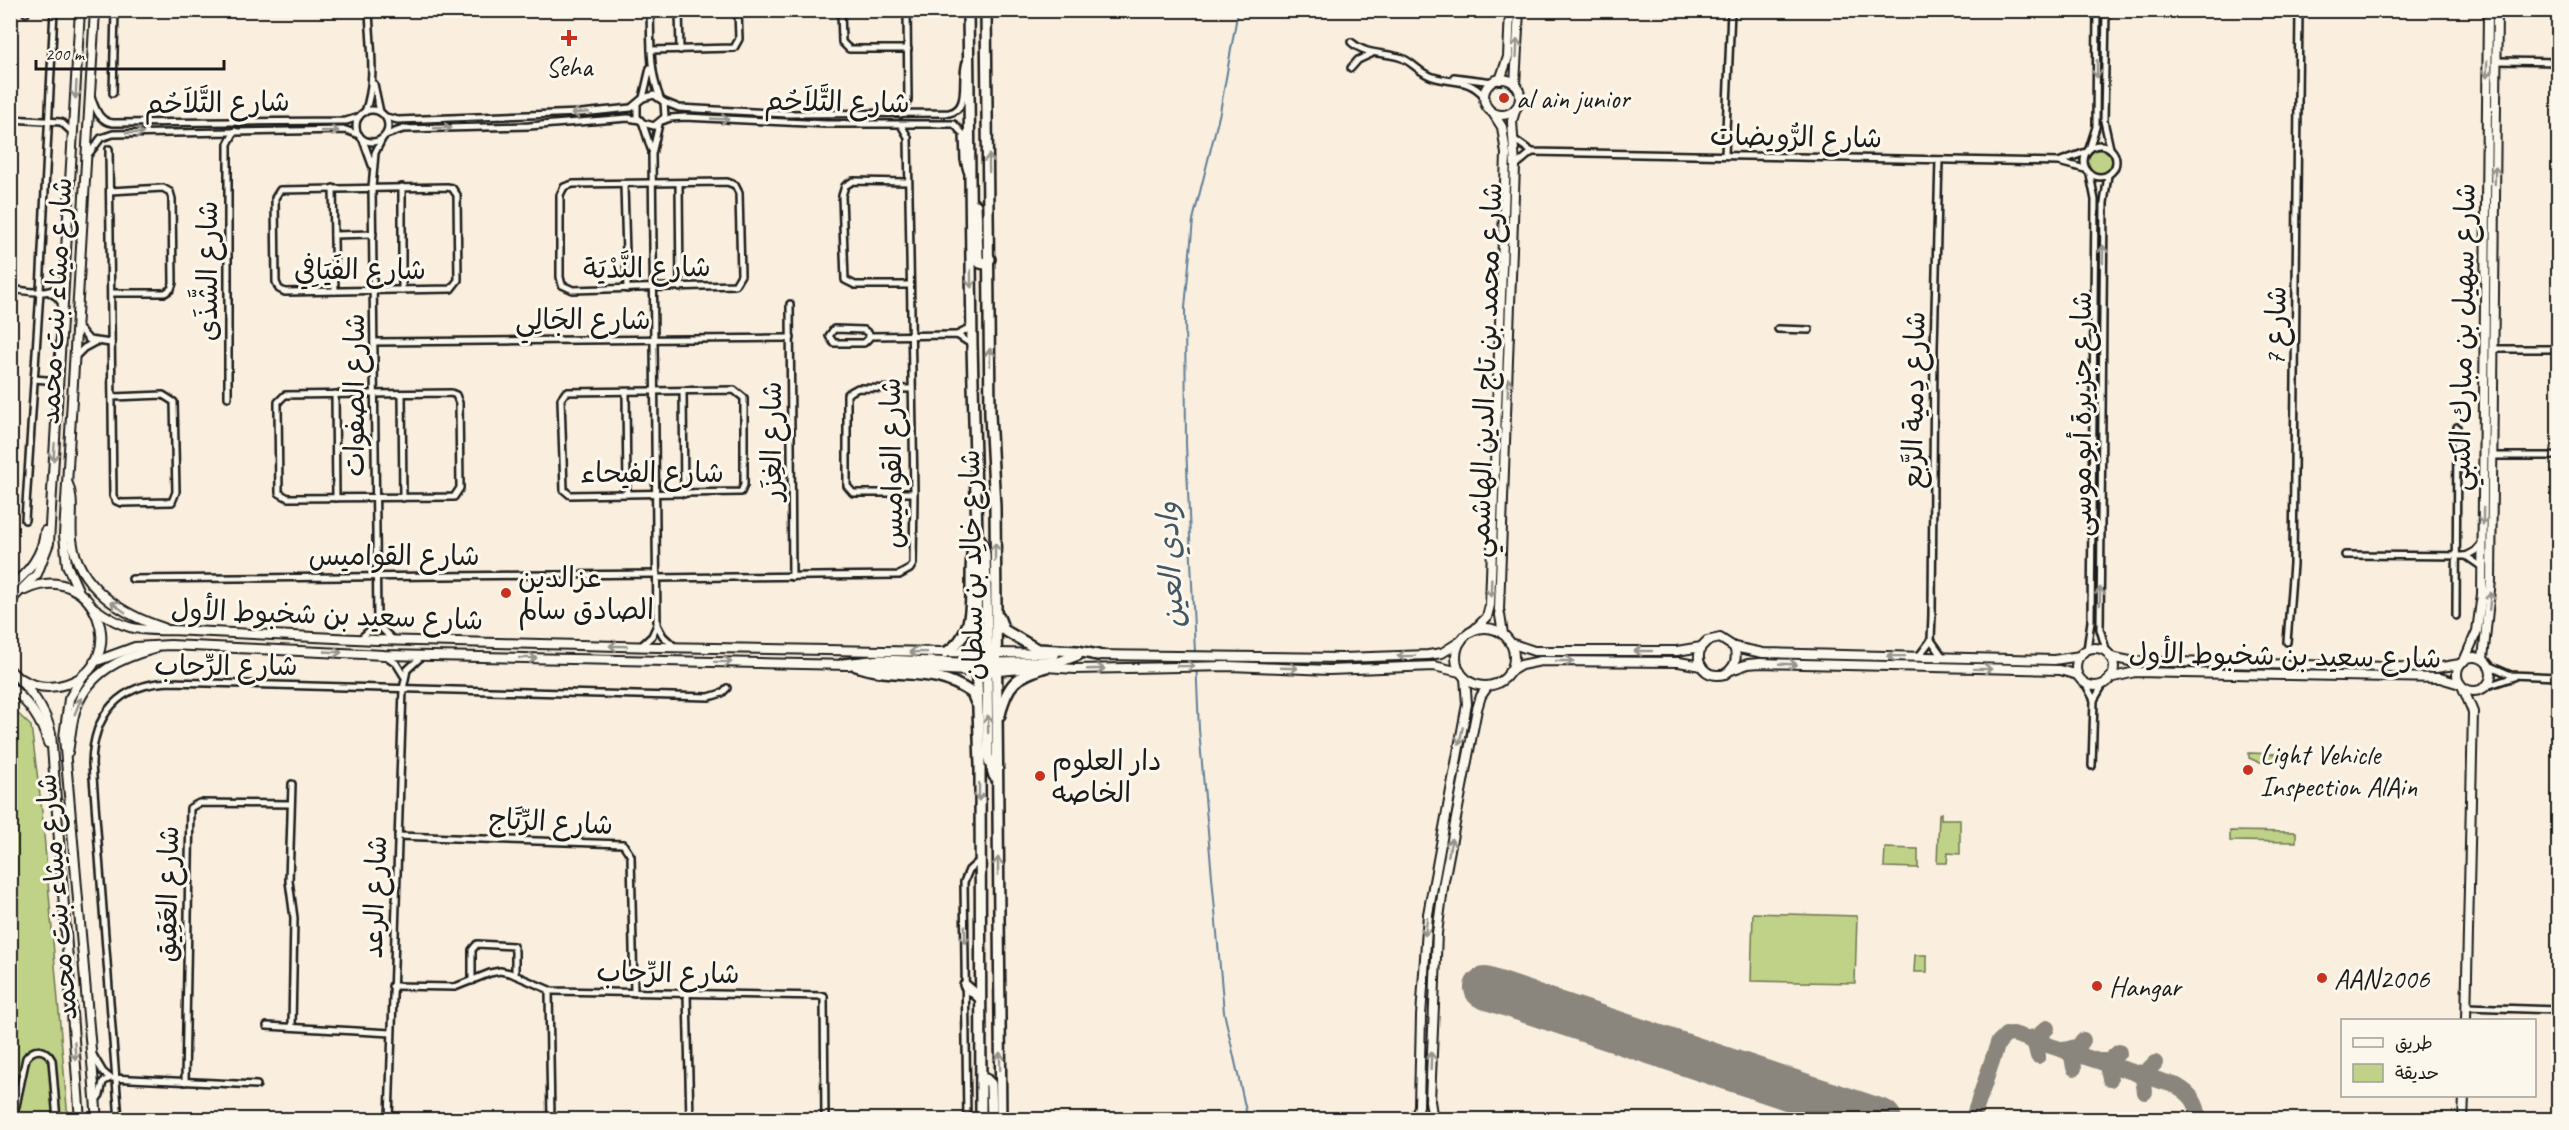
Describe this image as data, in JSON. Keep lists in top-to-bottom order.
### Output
{
  "streets": {
    "main road": [
      "شارع ميثاء بنت محمد",
      "شارع سهيل بن مبارك الكتبي",
      "شارع محمد بن تاج الدين الهاشمي",
      "شارع خالِد بن سلطان",
      "شارع سعيد بن شخبوط الأول"
    ],
    "street": [
      "شارع التَّلاَحُم",
      "شارع الرُّويضات",
      "شارع النَّدْيَة",
      "شارع الفَيَافِي",
      "شارع الشَّذَى",
      "شارع الجَالِي",
      "شارع 7",
      "شارع الصفوات",
      "شارع دِمية الرَّبع",
      "شارع جزيرة أبو موسى",
      "شارع الغِزَر",
      "شارع القواميس",
      "شارع الفيحاء",
      "شارع الرِّحاب",
      "شارع الرِّتَاج",
      "شارع العَقِيق",
      "شارع الرعد"
    ]
  },
  "crossings": [
    ["شارع التَّلاَحُم", "شارع ميثاء بنت محمد"],
    ["شارع التَّلاَحُم", "شارع الصفوات"],
    ["شارع التَّلاَحُم", "شارع خالِد بن سلطان"],
    ["شارع الرُّويضات", "شارع دِمية الرَّبع"],
    ["شارع الرُّويضات", "شارع جزيرة أبو موسى"],
    ["شارع الفَيَافِي", "شارع الصفوات"],
    ["شارع ميثاء بنت محمد", "شارع سعيد بن شخبوط الأول"],
    ["شارع الجَالِي", "شارع الصفوات"],
    ["شارع الجَالِي", "شارع الغِزَر"],
    ["شارع سهيل بن مبارك الكتبي", "شارع سعيد بن شخبوط الأول"],
    ["شارع محمد بن تاج الدين الهاشمي", "شارع سعيد بن شخبوط الأول"],
    ["شارع الصفوات", "شارع القواميس"],
    ["شارع جزيرة أبو موسى", "شارع سعيد بن شخبوط الأول"],
    ["شارع الغِزَر", "شارع القواميس"],
    ["شارع خالِد بن سلطان", "شارع سعيد بن شخبوط الأول"],
    ["شارع الرِّحاب", "شارع الرِّتَاج"],
    ["شارع الرِّحاب", "شارع الرعد"],
    ["شارع الرِّتَاج", "شارع الرعد"]
  ],
  "water": ["وادي العين"],
  "places": {
    "health": ["Seha"],
    "other": [
      "al ain junior",
      "عزالدين الصادق سالم",
      "Light Vehicle Inspection AlAin",
      "دار العلوم الخاصه",
      "AAN2006",
      "Hangar"
    ]
  },
  "legend": ["طريق", "حديقة"],
  "scale_bar": "200 m"
}
